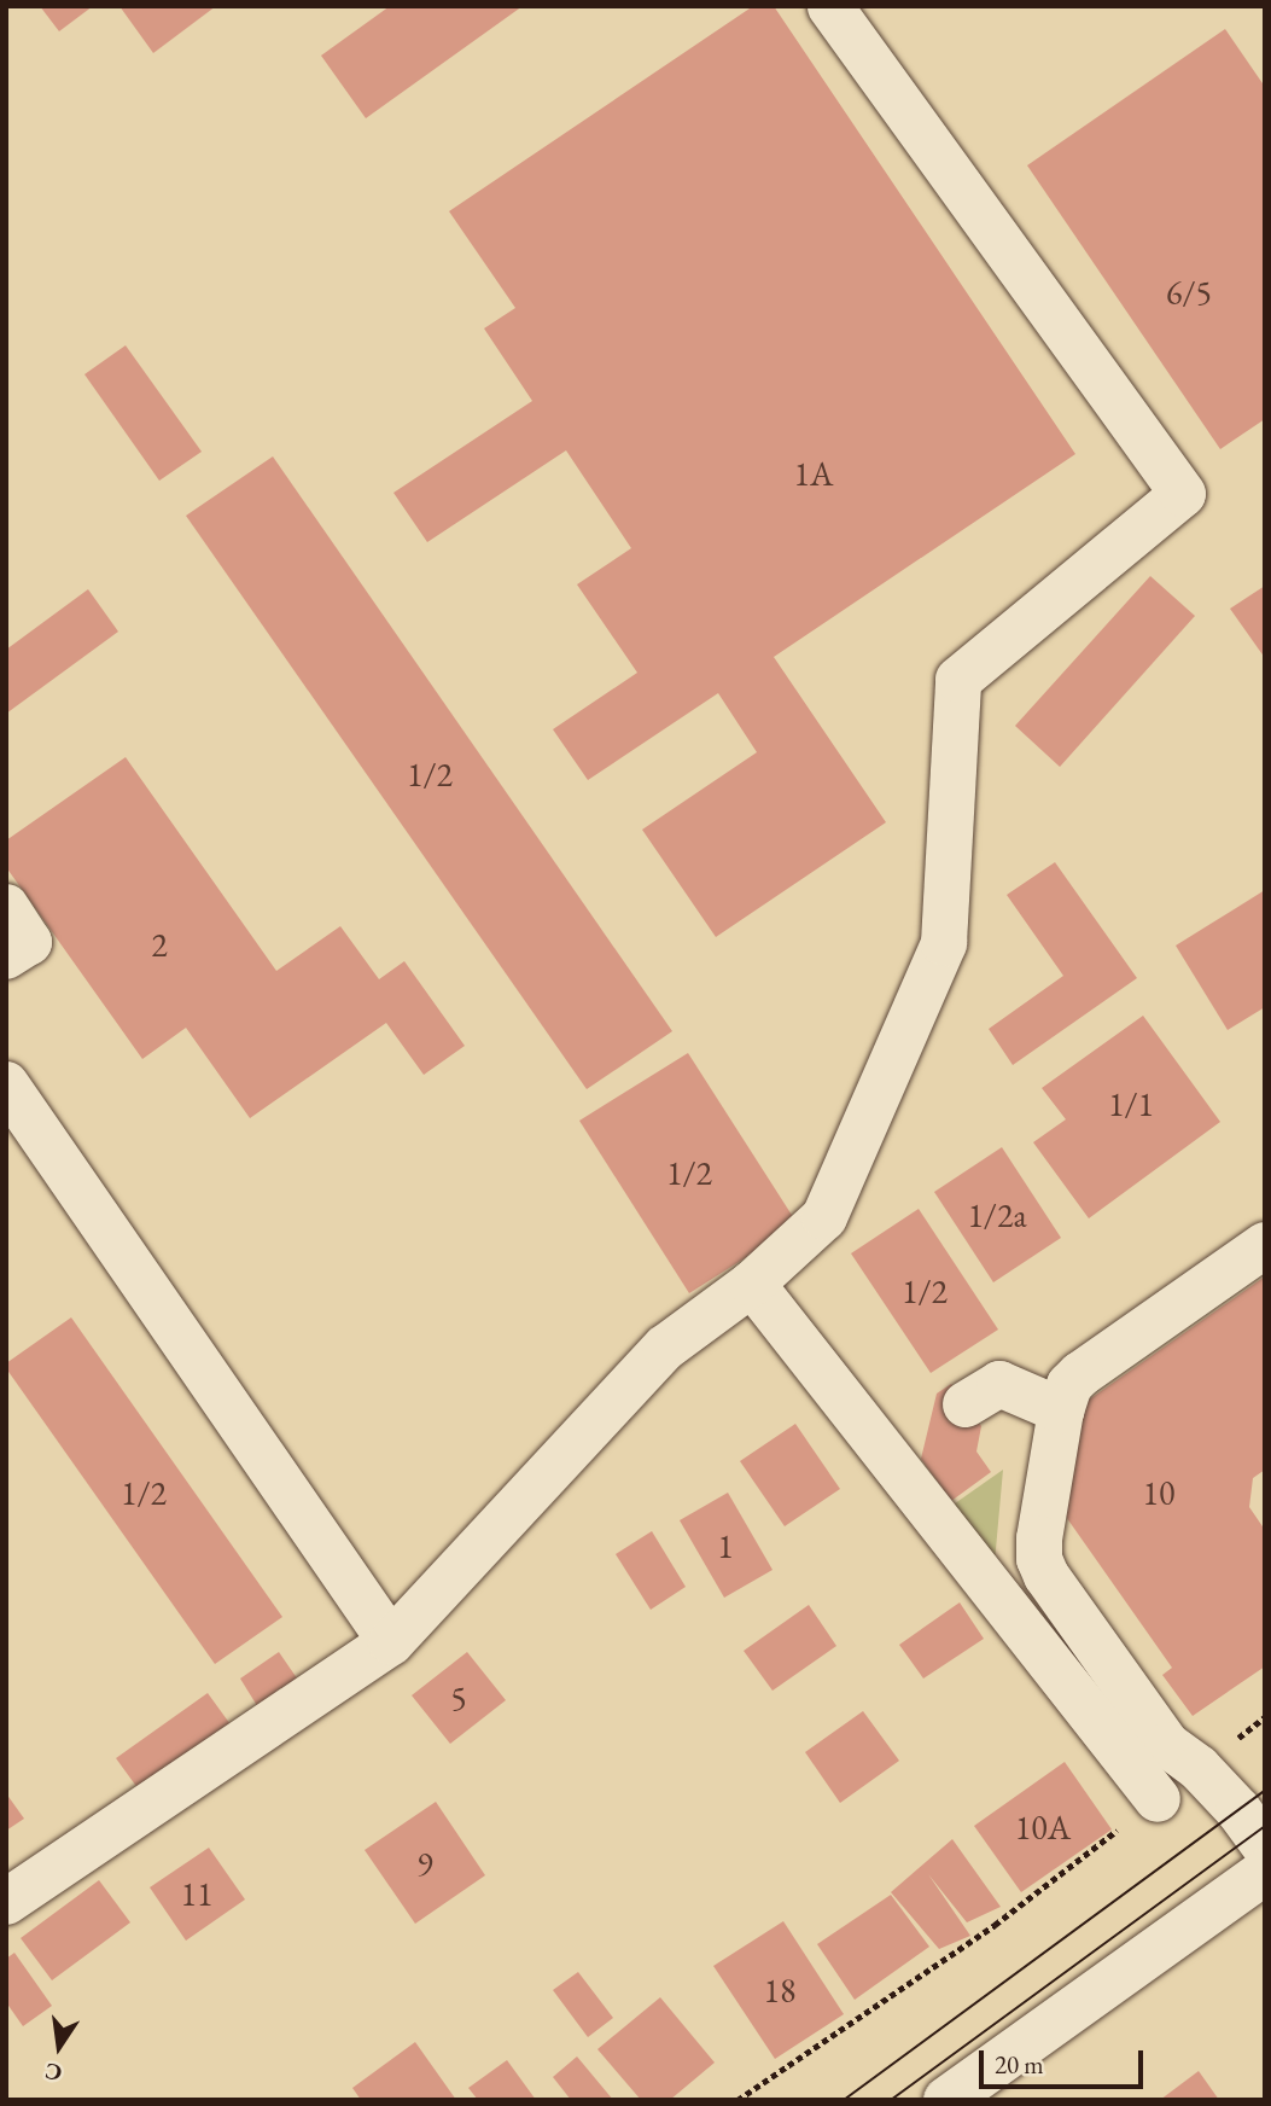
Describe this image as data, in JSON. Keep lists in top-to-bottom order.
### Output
{
  "house_numbers": [
    "6/5",
    "1А",
    "1/2",
    "2",
    "1/1",
    "1/2",
    "1/2а",
    "1/2",
    "1/2",
    "10",
    "1",
    "5",
    "10А",
    "9",
    "11",
    "18"
  ],
  "scale_bar": "20 m",
  "north": "bottom"
}
